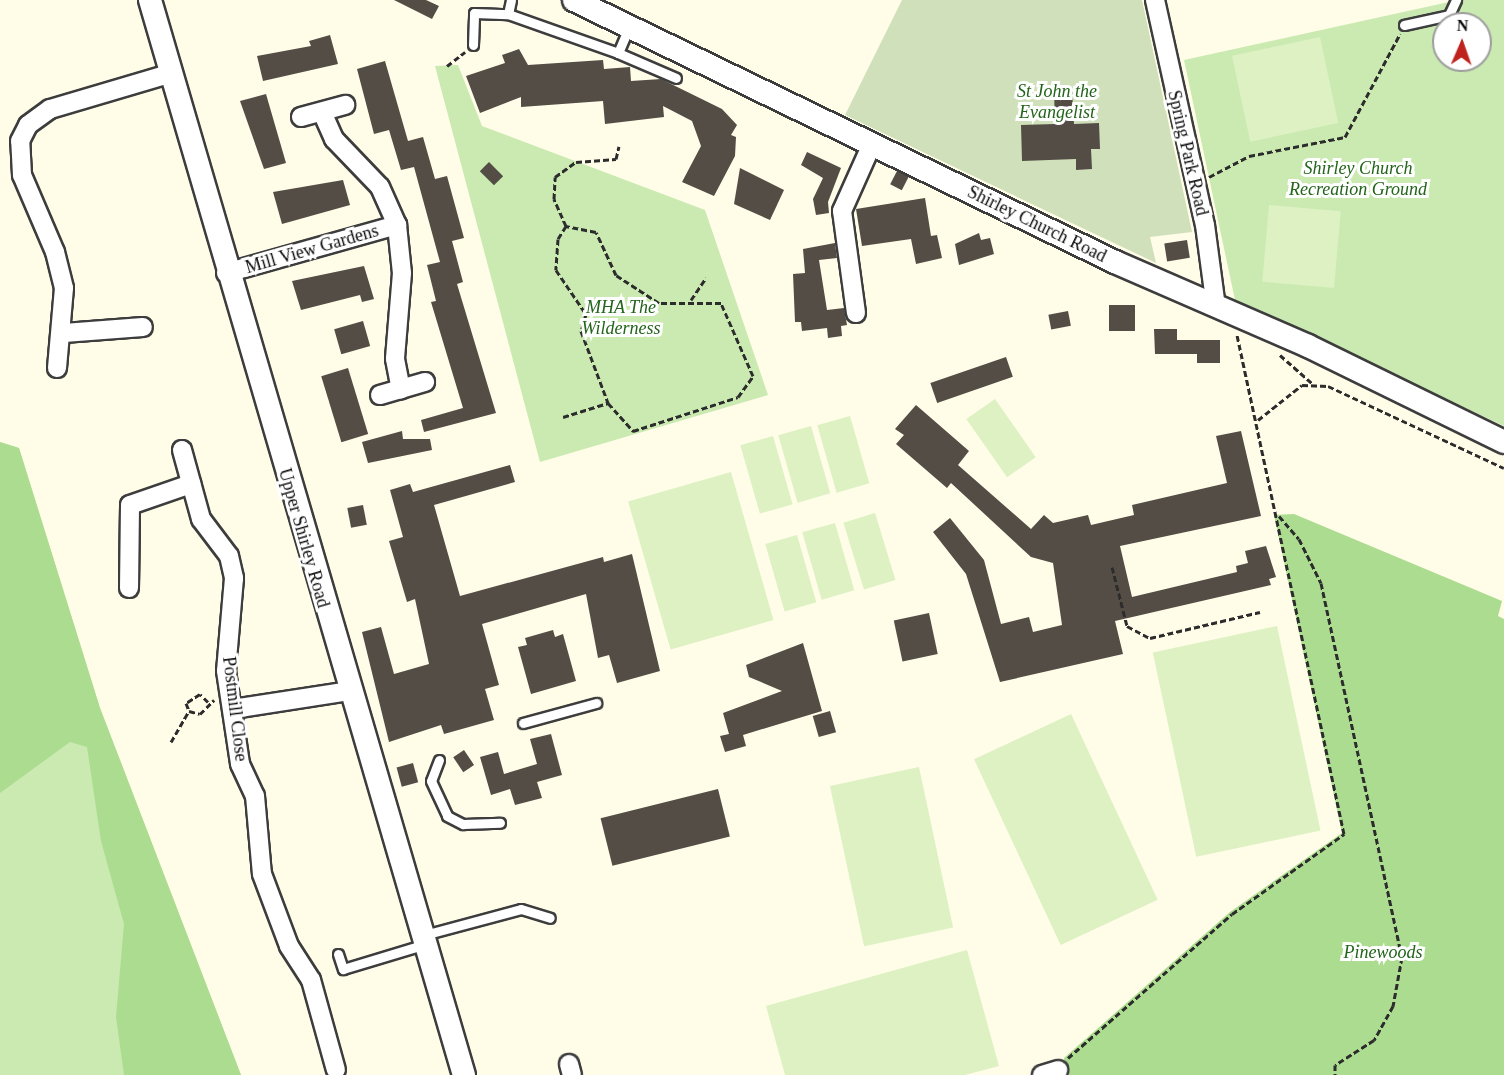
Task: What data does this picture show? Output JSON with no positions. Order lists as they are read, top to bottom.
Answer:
{
  "streets": {
    "street": [
      "Spring Park Road",
      "Shirley Church Road",
      "Mill View Gardens",
      "Upper Shirley Road",
      "Postmill Close"
    ]
  },
  "crossings": [
    ["Spring Park Road", "Shirley Church Road"],
    ["Mill View Gardens", "Upper Shirley Road"]
  ],
  "parks": [
    "St John the Evangelist",
    "Shirley Church Recreation Ground",
    "MHA The Wilderness",
    "Pinewoods"
  ],
  "north": "top"
}
